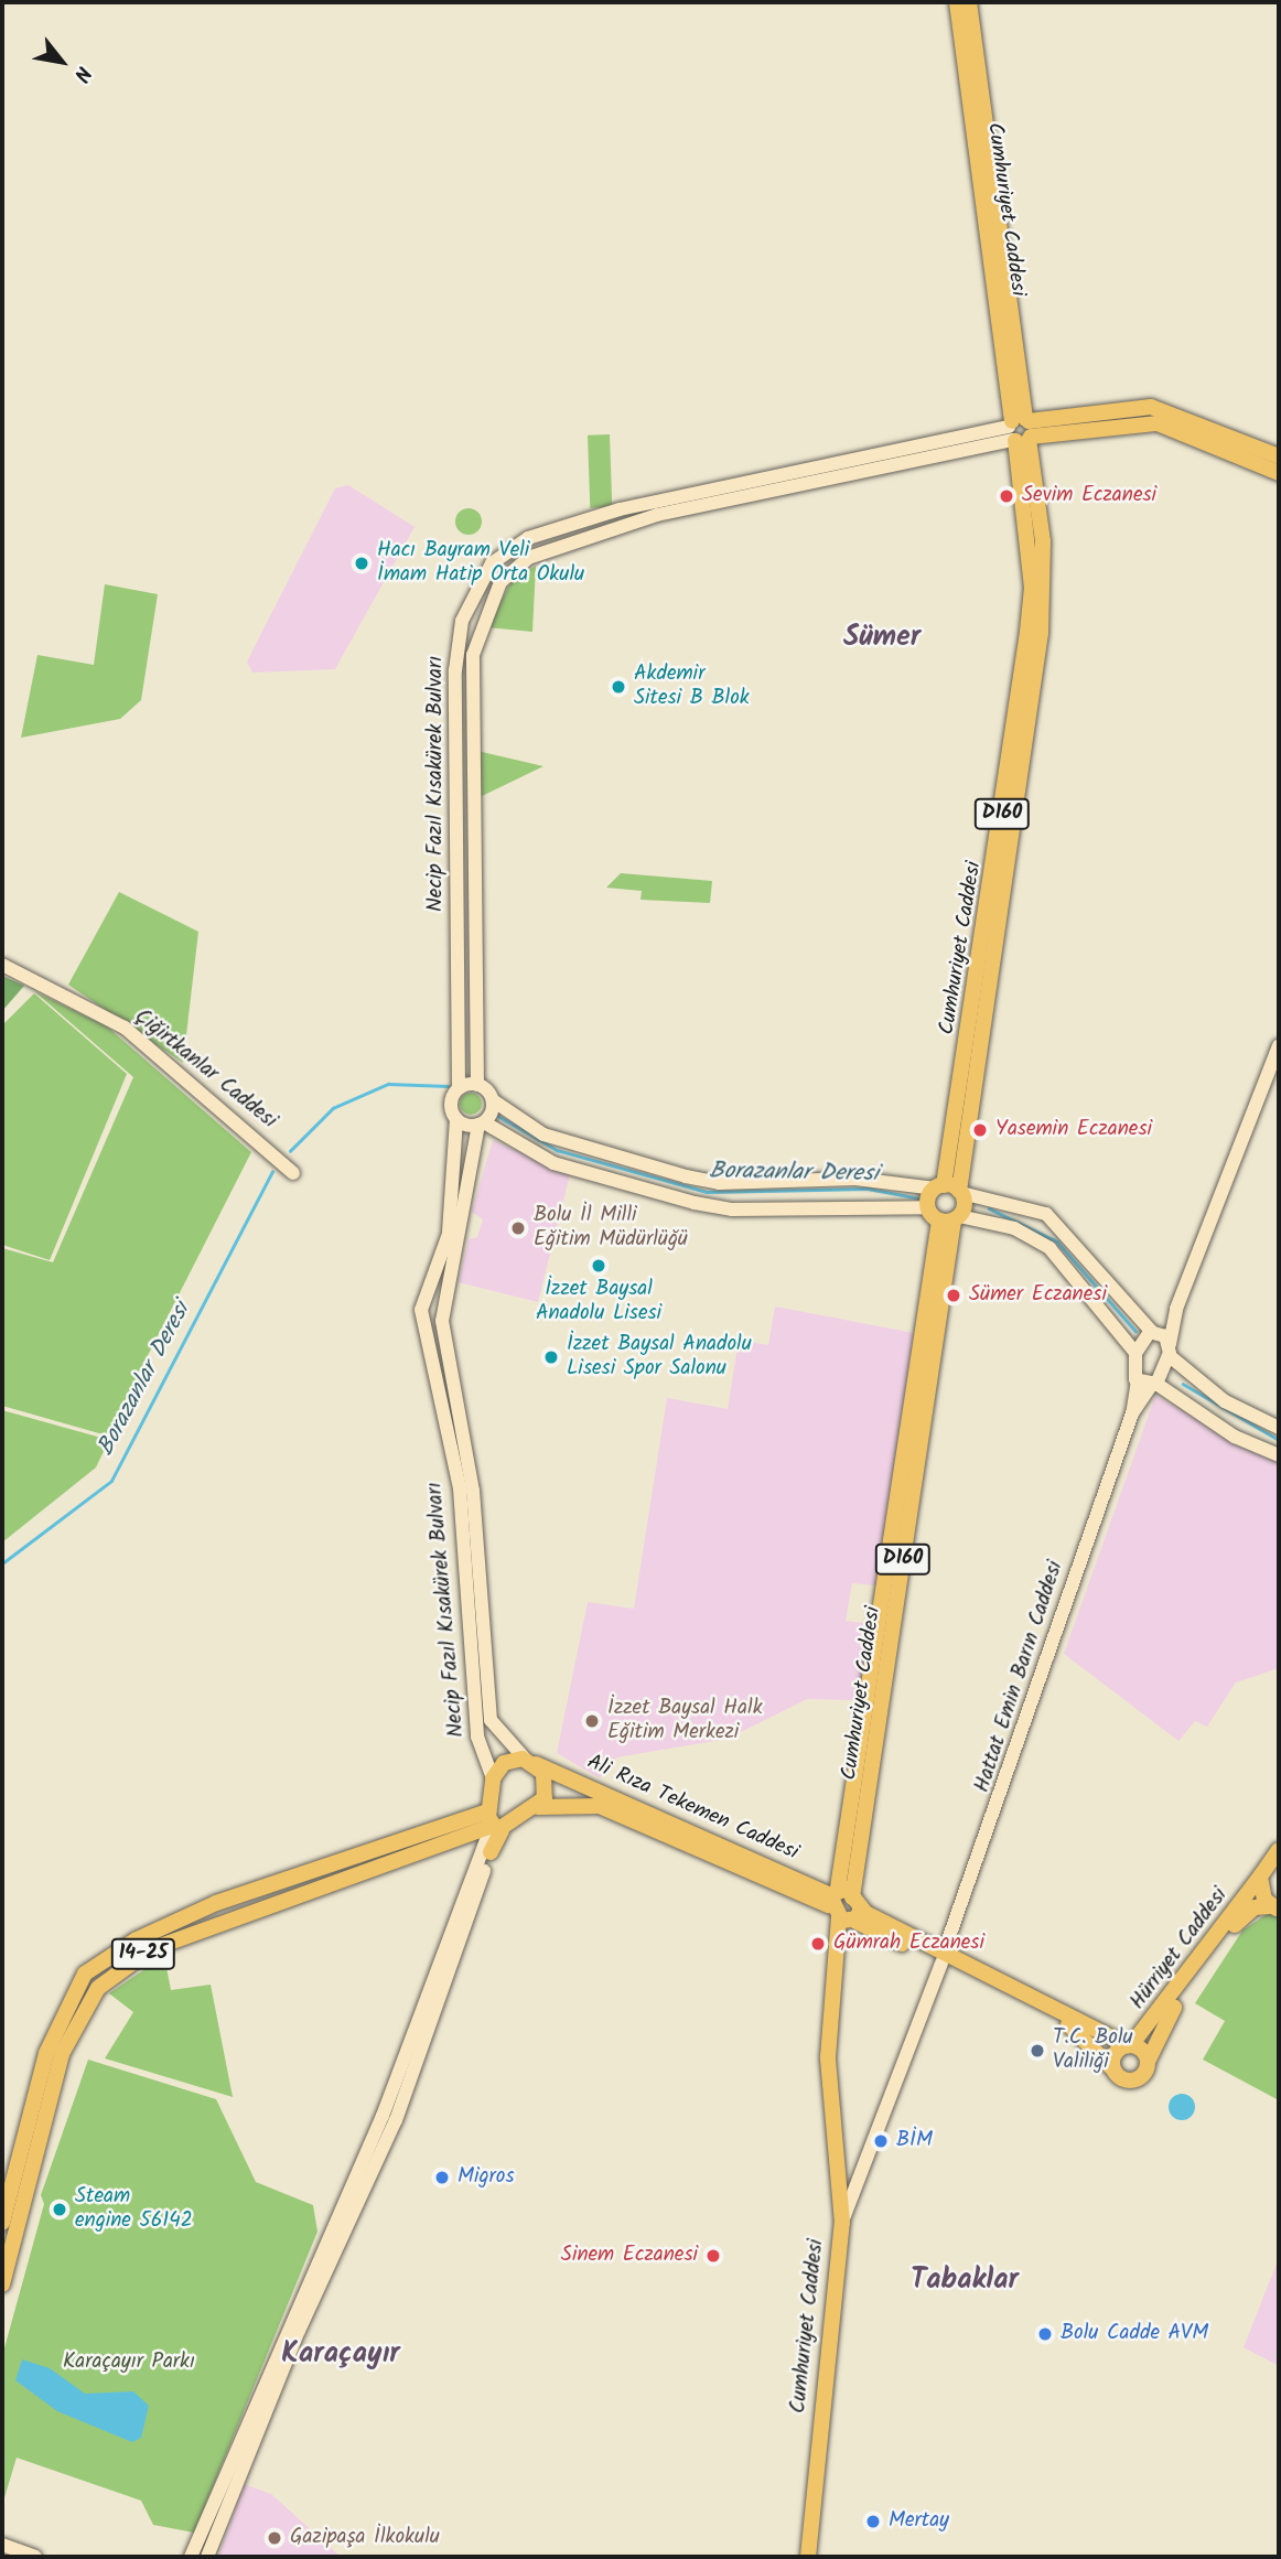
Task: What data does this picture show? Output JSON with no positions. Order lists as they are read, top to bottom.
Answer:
{
  "streets": {
    "main road": [
      "Cumhuriyet Caddesi",
      "Necip Fazıl Kısakürek Bulvarı",
      "D160",
      "Çiğirtkanlar Caddesi",
      "Hattat Emin Barın Caddesi",
      "Ali Rıza Tekemen Caddesi",
      "Hürriyet Caddesi",
      "14-25"
    ]
  },
  "crossings": [
    ["Cumhuriyet Caddesi", "Necip Fazıl Kısakürek Bulvarı"],
    ["Cumhuriyet Caddesi", "Hattat Emin Barın Caddesi"],
    ["Cumhuriyet Caddesi", "Ali Rıza Tekemen Caddesi"],
    ["Necip Fazıl Kısakürek Bulvarı", "Ali Rıza Tekemen Caddesi"],
    ["Hattat Emin Barın Caddesi", "Ali Rıza Tekemen Caddesi"],
    ["Ali Rıza Tekemen Caddesi", "Hürriyet Caddesi"],
    ["Ali Rıza Tekemen Caddesi", "14-25"]
  ],
  "districts": ["Sümer", "Tabaklar", "Karaçayır"],
  "water": ["Borazanlar Deresi"],
  "parks": ["Karaçayır Parkı"],
  "places": [
    "Sevim Eczanesi",
    "Hacı Bayram Veli İmam Hatip Orta Okulu",
    "Akdemir Sitesi B Blok",
    "Yasemin Eczanesi",
    "Bolu İl Milli Eğitim Müdürlüğü",
    "İzzet Baysal Anadolu Lisesi",
    "Sümer Eczanesi",
    "İzzet Baysal Anadolu Lisesi Spor Salonu",
    "İzzet Baysal Halk Eğitim Merkezi",
    "Gümrah Eczanesi",
    "T.C. Bolu Valiliği",
    "BİM",
    "Migros",
    "Steam engine 56142",
    "Sinem Eczanesi",
    "Bolu Cadde AVM",
    "Mertay",
    "Gazipaşa İlkokulu"
  ],
  "north": "bottom right"
}
